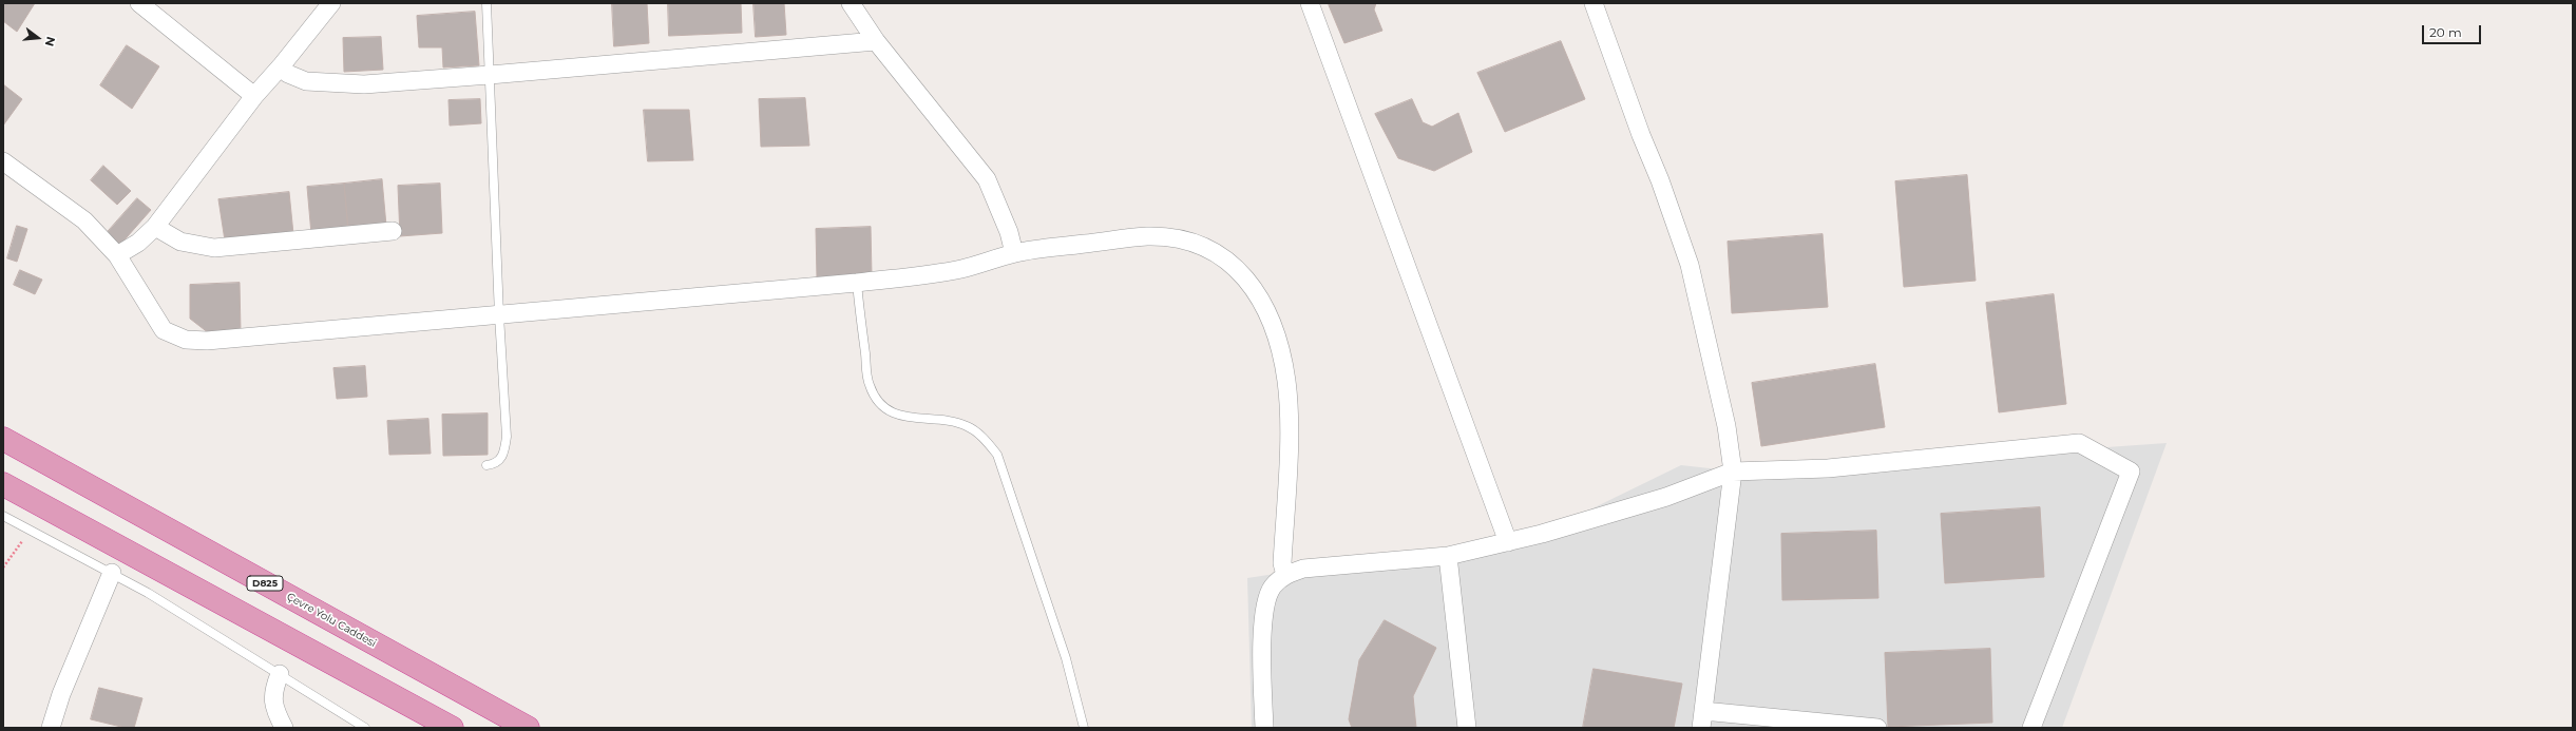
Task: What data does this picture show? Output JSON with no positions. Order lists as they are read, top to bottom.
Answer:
{
  "streets": {
    "highway": ["D825", "Çevre Yolu Caddesi"]
  },
  "scale_bar": "20 m",
  "north": "right"
}
